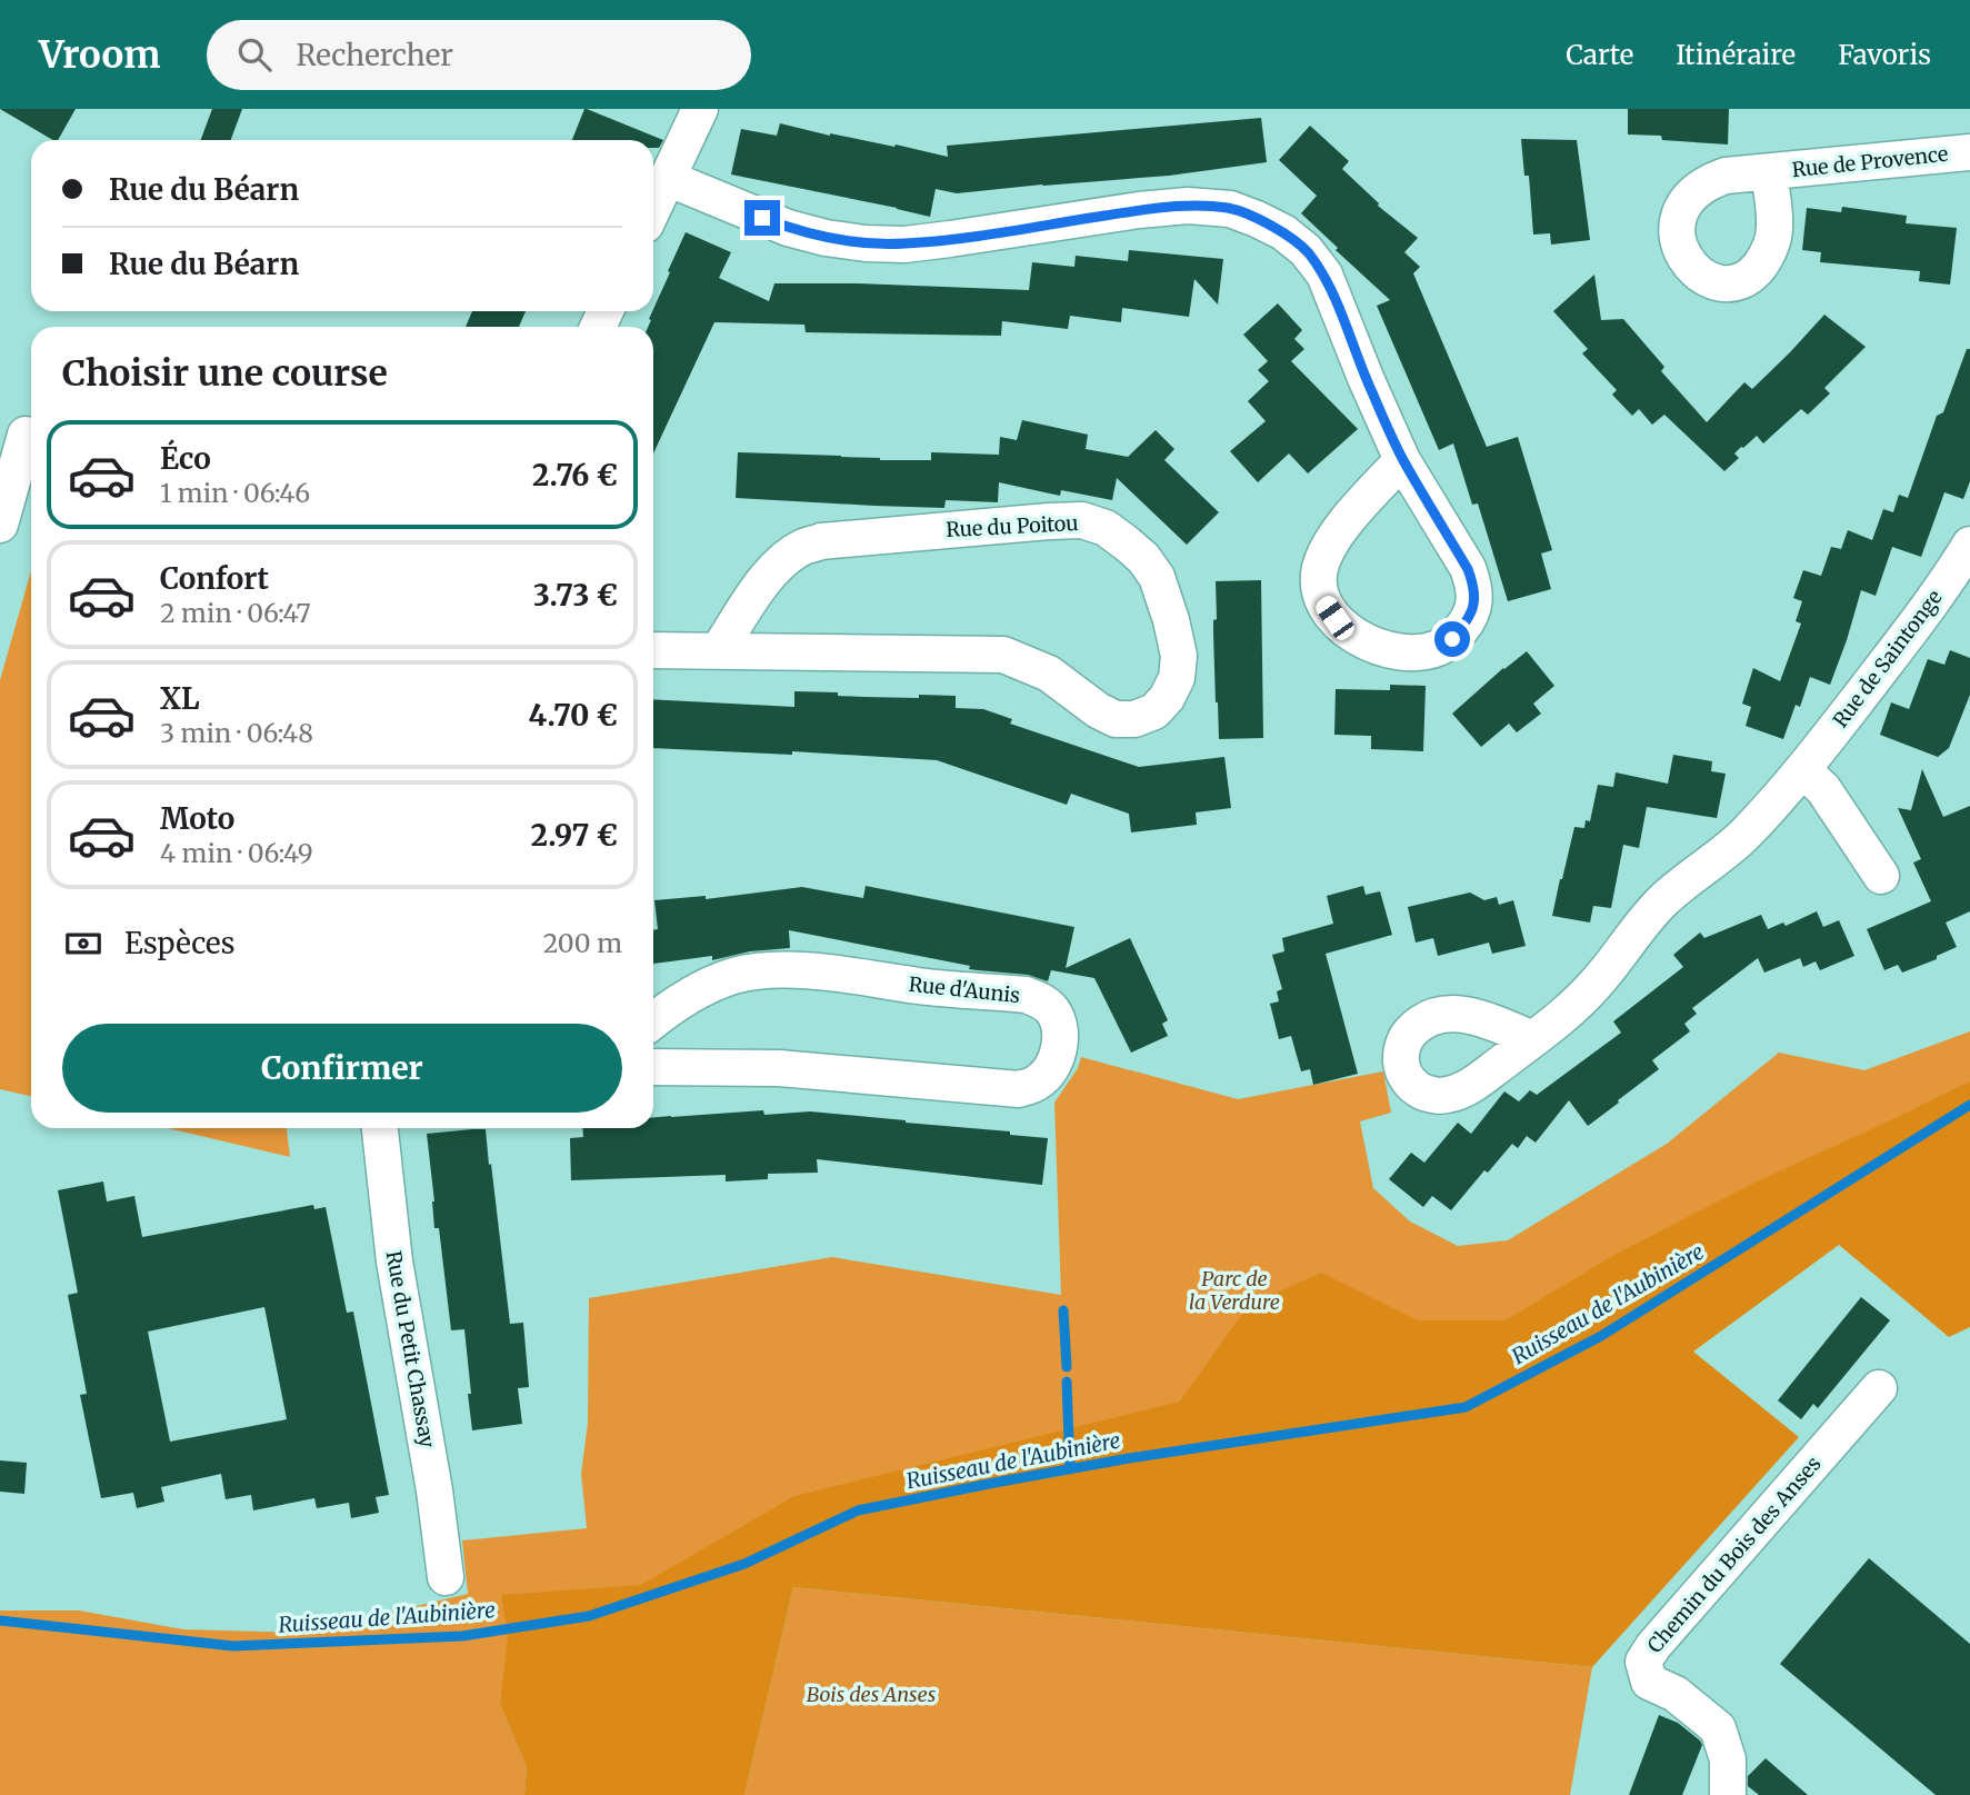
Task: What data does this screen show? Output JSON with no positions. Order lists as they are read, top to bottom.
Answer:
{
  "streets": {
    "street": [
      "Rue de Provence",
      "Rue du Poitou",
      "Rue de Saintonge",
      "Rue d'Aunis",
      "Rue du Petit Chassay",
      "Chemin du Bois des Anses"
    ]
  },
  "water": ["Ruisseau de l'Aubinière"],
  "parks": ["Parc de la Verdure", "Bois des Anses"],
  "page": {
    "header": "Vroom",
    "search": "Rechercher",
    "nav": ["Carte", "Itinéraire", "Favoris"],
    "banner": ["Rue du Béarn", "Rue du Béarn"],
    "heading": "Choisir une course",
    "list": [
      {
        "name": "Éco",
        "note": "1 min · 06:46",
        "value": "2.76 €"
      },
      {
        "name": "Confort",
        "note": "2 min · 06:47",
        "value": "3.73 €"
      },
      {
        "name": "XL",
        "note": "3 min · 06:48",
        "value": "4.70 €"
      },
      {
        "name": "Moto",
        "note": "4 min · 06:49",
        "value": "2.97 €"
      }
    ],
    "pay": ["Espèces", "200 m"],
    "buttons": "Confirmer"
  }
}
